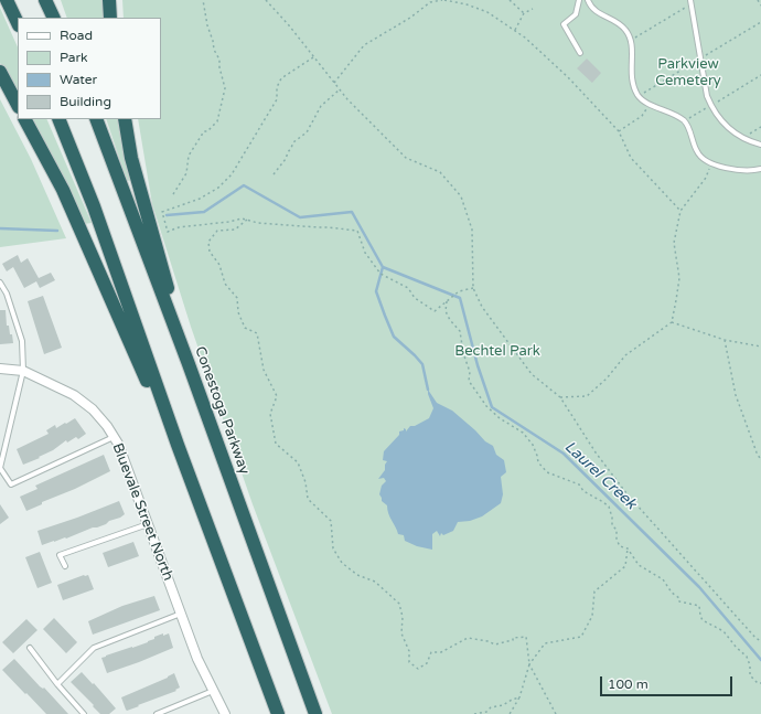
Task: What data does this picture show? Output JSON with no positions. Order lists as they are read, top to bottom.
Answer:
{
  "streets": {
    "highway": ["Conestoga Parkway"],
    "street": ["Bluevale Street North"]
  },
  "water": ["Laurel Creek"],
  "parks": ["Parkview Cemetery", "Bechtel Park"],
  "legend": [
    "Road",
    "Park",
    "Water",
    "Building"
  ],
  "scale_bar": "100 m"
}
